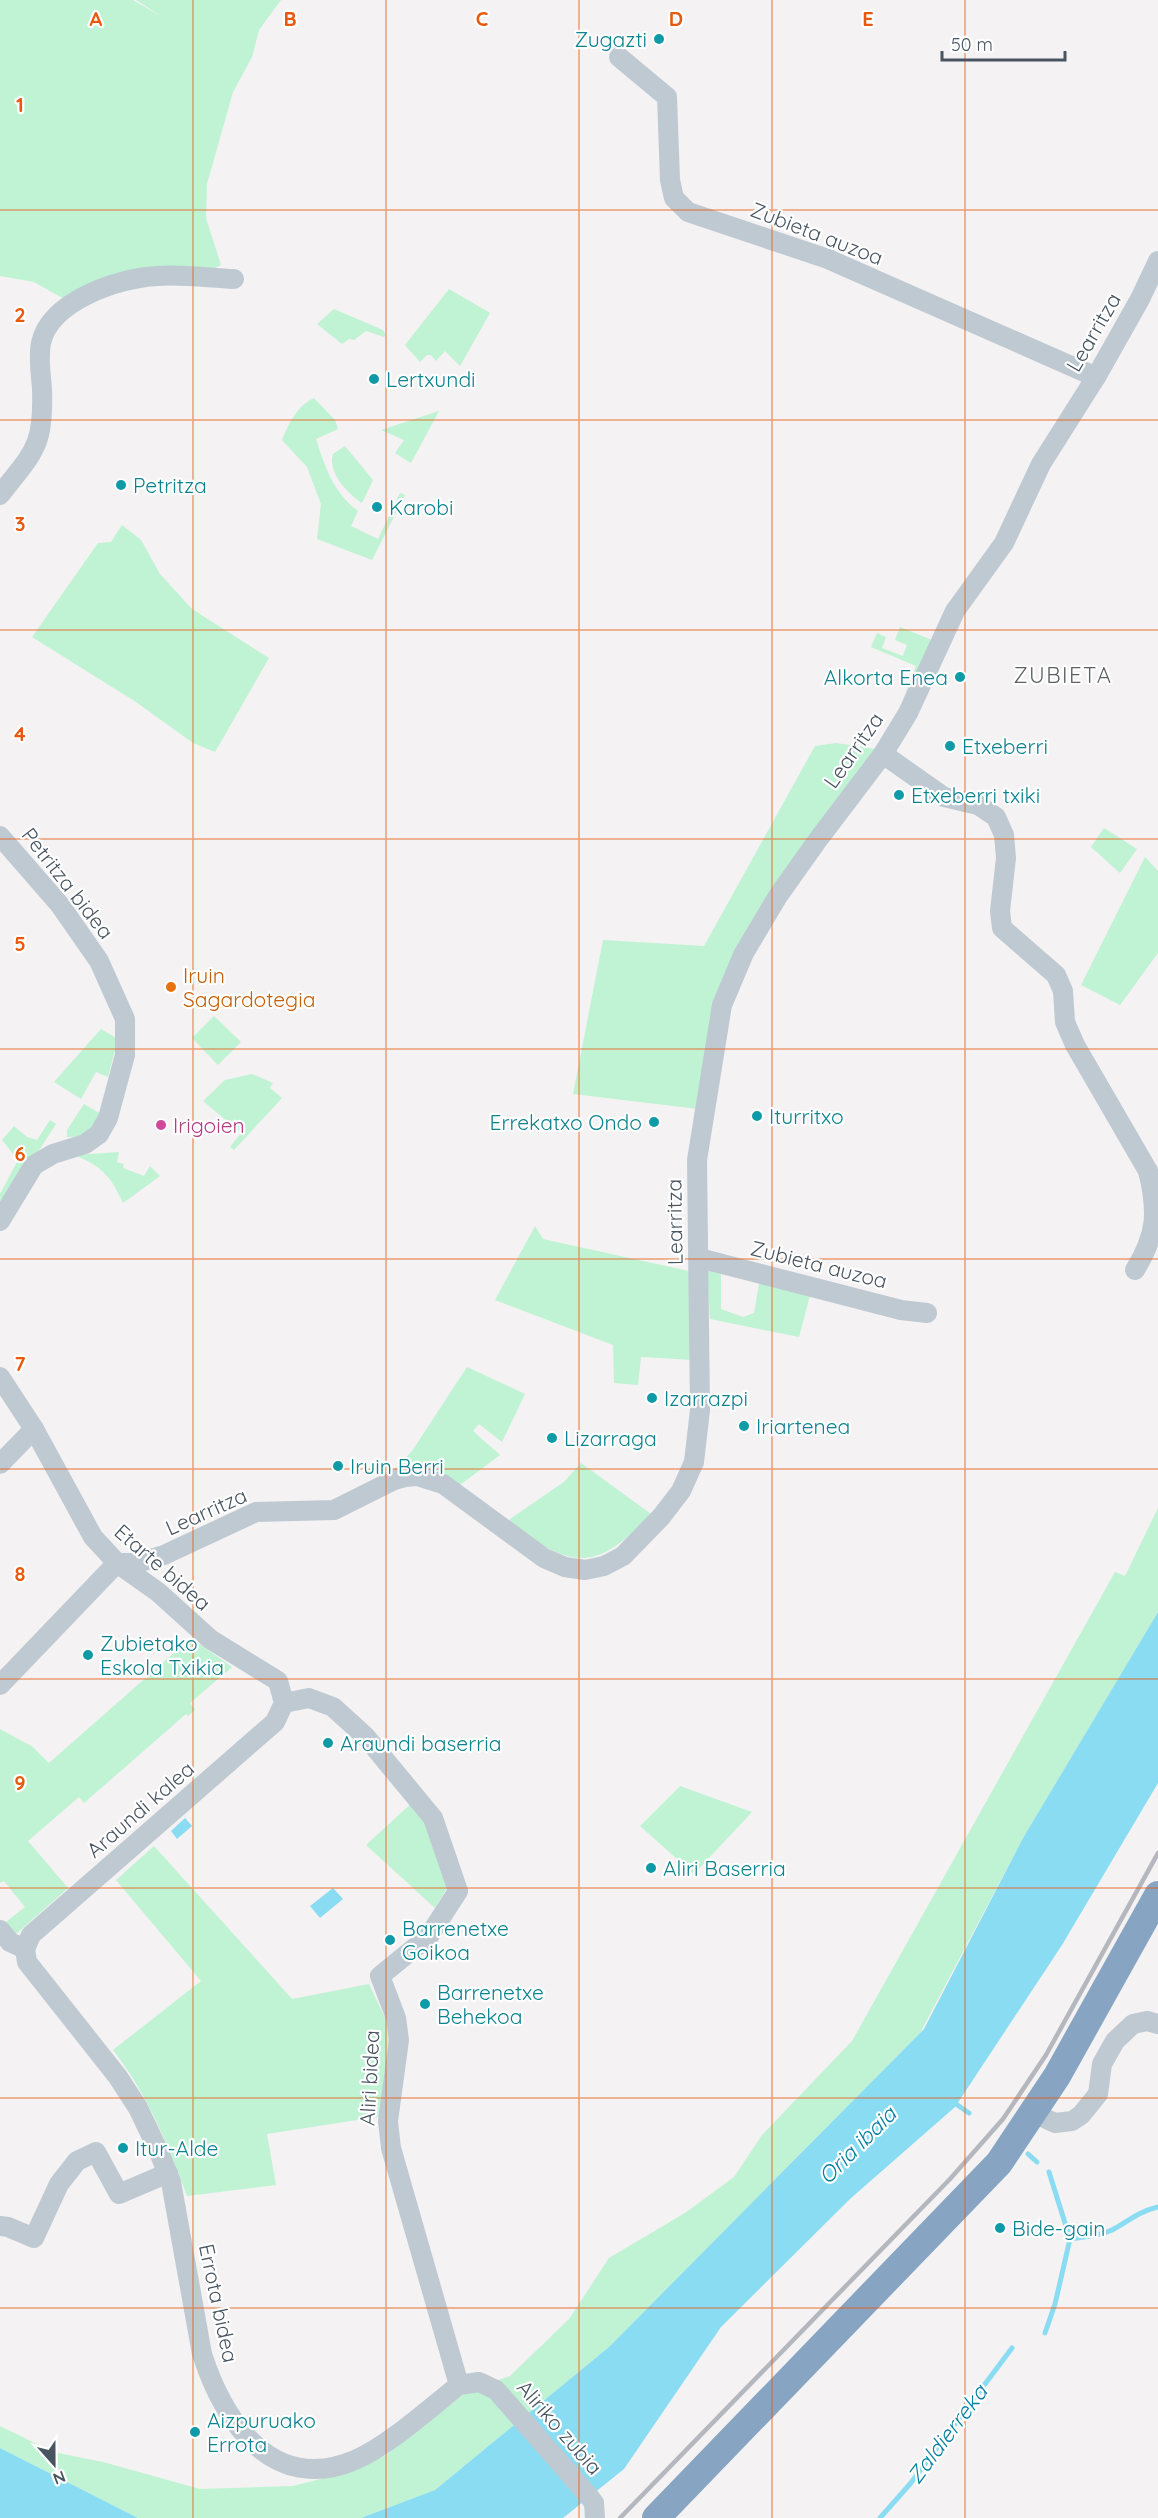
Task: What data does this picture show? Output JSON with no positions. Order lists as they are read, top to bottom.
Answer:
{
  "streets": {
    "street": [
      "Zubieta auzoa",
      "Learritza",
      "Petritza bidea",
      "Etarte bidea",
      "Araundi kalea",
      "Aliri bidea",
      "Errota bidea",
      "Aliriko zubia"
    ]
  },
  "crossings": [
    ["Zubieta auzoa", "Learritza"],
    ["Learritza", "Etarte bidea"],
    ["Etarte bidea", "Araundi kalea"],
    ["Etarte bidea", "Aliri bidea"],
    ["Araundi kalea", "Aliri bidea"],
    ["Araundi kalea", "Errota bidea"],
    ["Aliri bidea", "Errota bidea"],
    ["Aliri bidea", "Aliriko zubia"],
    ["Errota bidea", "Aliriko zubia"]
  ],
  "districts": ["ZUBIETA"],
  "water": ["Oria ibaia", "Zaldierreka"],
  "places": [
    "Zugazti",
    "Lertxundi",
    "Petritza",
    "Karobi",
    "Alkorta Enea",
    "Etxeberri",
    "Etxeberri txiki",
    "Iruin Sagardotegia",
    "Iturritxo",
    "Errekatxo Ondo",
    "Irigoien",
    "Izarrazpi",
    "Iriartenea",
    "Lizarraga",
    "Iruin Berri",
    "Zubietako Eskola Txikia",
    "Araundi baserria",
    "Aliri Baserria",
    "Barrenetxe Goikoa",
    "Barrenetxe Behekoa",
    "Itur-Alde",
    "Bide-gain",
    "Aizpuruako Errota"
  ],
  "scale_bar": "50 m",
  "north": "bottom",
  "grid": {
    "columns": [
      "A",
      "B",
      "C",
      "D",
      "E"
    ],
    "rows": [
      "1",
      "2",
      "3",
      "4",
      "5",
      "6",
      "7",
      "8",
      "9"
    ]
  }
}
